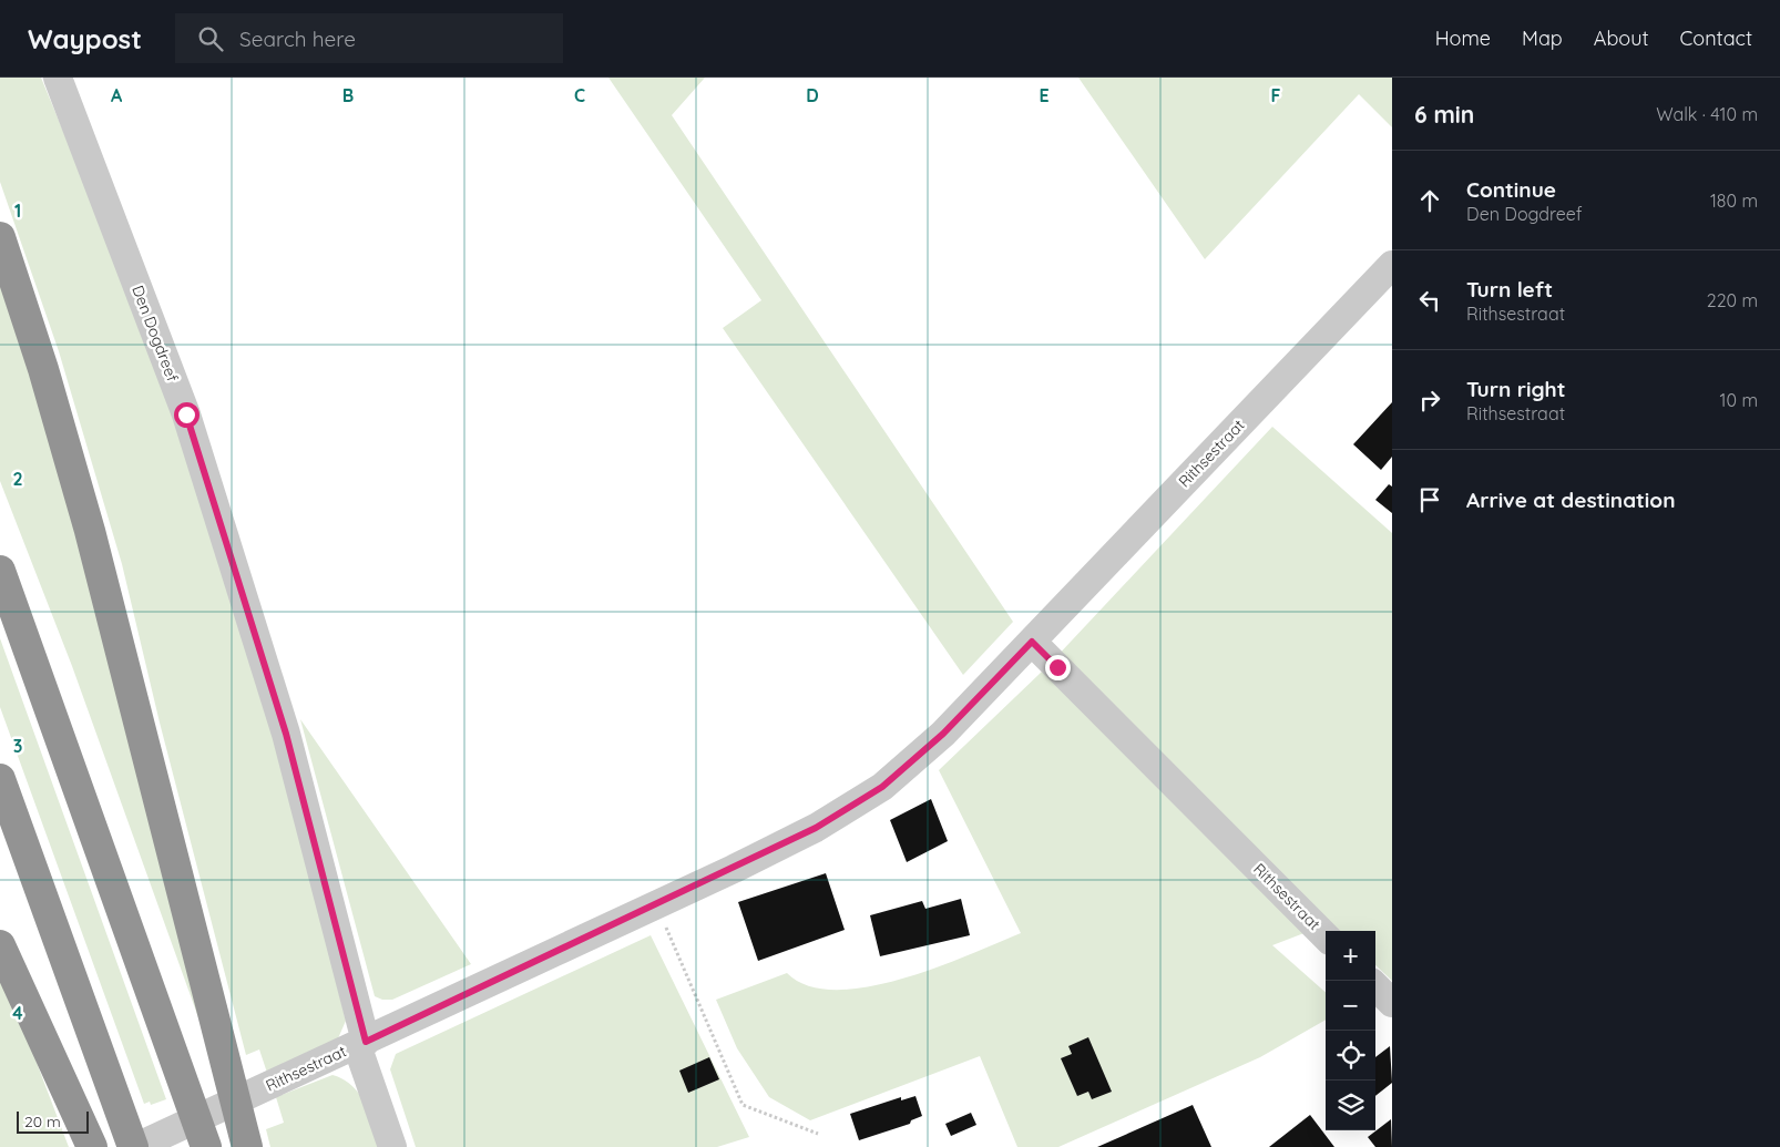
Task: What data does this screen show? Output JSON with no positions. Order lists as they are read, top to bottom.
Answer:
{
  "streets": {
    "street": ["Den Dogdreef", "Rithsestraat"]
  },
  "crossings": [
    ["Den Dogdreef", "Rithsestraat"]
  ],
  "scale_bar": "20 m",
  "page": {
    "header": "Waypost",
    "search": "Search here",
    "nav": [
      "Home",
      "Map",
      "About",
      "Contact"
    ],
    "heading": ["6 min", "Walk · 410 m"],
    "list": [
      ["Continue", "Den Dogdreef", "180 m"],
      ["Turn left", "Rithsestraat", "220 m"],
      ["Turn right", "Rithsestraat", "10 m"],
      "Arrive at destination"
    ],
    "map_buttons": ["+", "−"],
    "scale": "20 m"
  },
  "grid": {
    "columns": [
      "A",
      "B",
      "C",
      "D",
      "E",
      "F"
    ],
    "rows": [
      "1",
      "2",
      "3",
      "4"
    ]
  }
}
